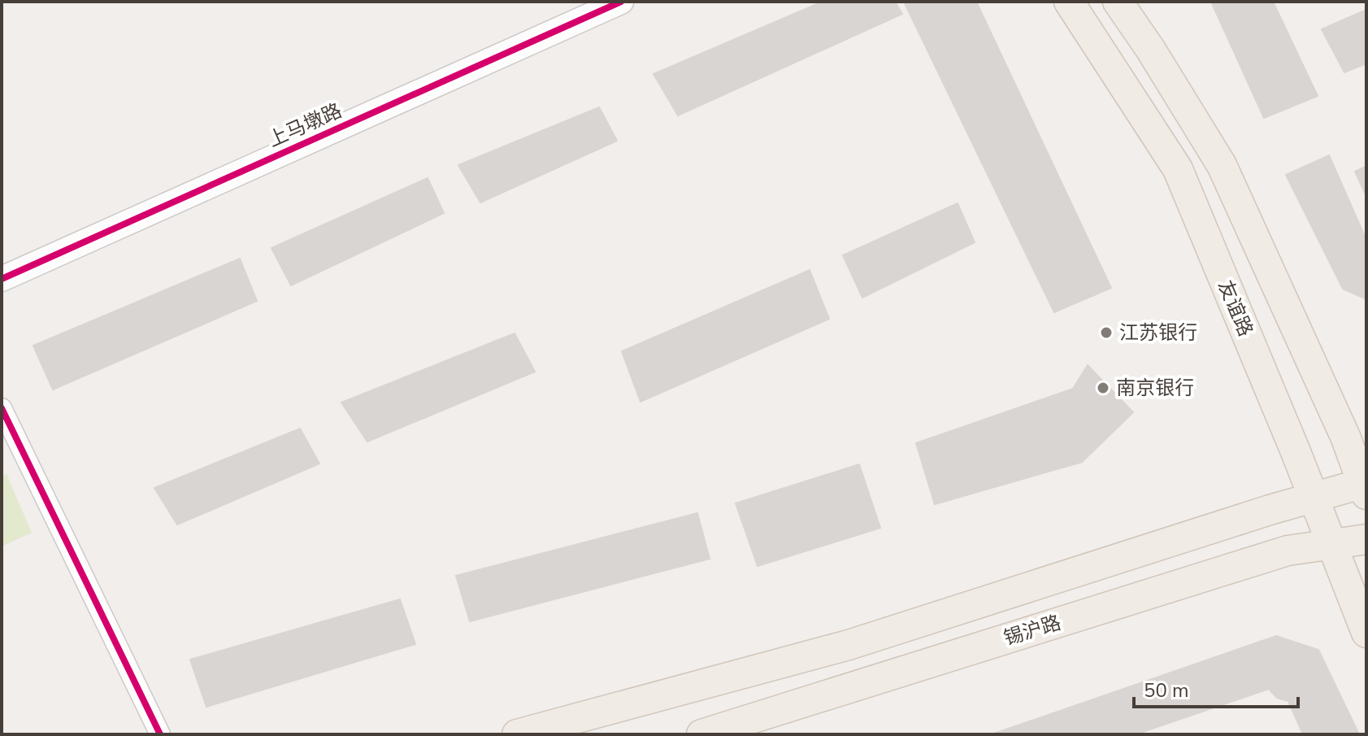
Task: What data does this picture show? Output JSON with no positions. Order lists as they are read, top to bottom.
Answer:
{
  "streets": {
    "main road": ["友谊路", "锡沪路"],
    "street": ["上马墩路"]
  },
  "crossings": [
    ["友谊路", "锡沪路"]
  ],
  "places": ["江苏银行", "南京银行"],
  "scale_bar": "50 m"
}
